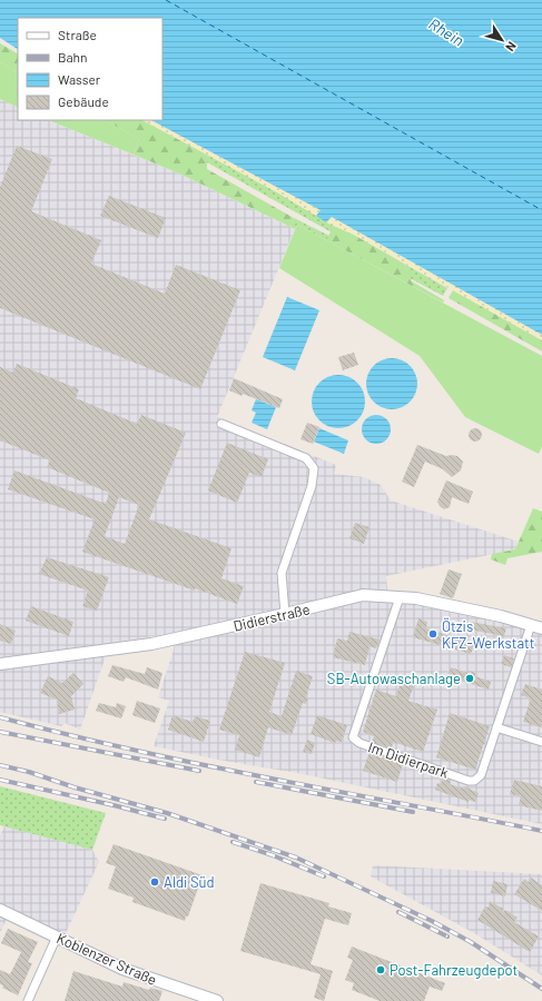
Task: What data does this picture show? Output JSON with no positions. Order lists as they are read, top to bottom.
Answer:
{
  "streets": {
    "street": ["Didierstraße", "Im Didierpark", "Koblenzer Straße"]
  },
  "crossings": [
    ["Didierstraße", "Im Didierpark"]
  ],
  "water": ["Rhein"],
  "places": [
    "Ötzis KFZ-Werkstatt",
    "SB-Autowaschanlage",
    "Aldi Süd",
    "Post-Fahrzeugdepot"
  ],
  "legend": [
    "Straße",
    "Bahn",
    "Wasser",
    "Gebäude"
  ],
  "north": "bottom right"
}
